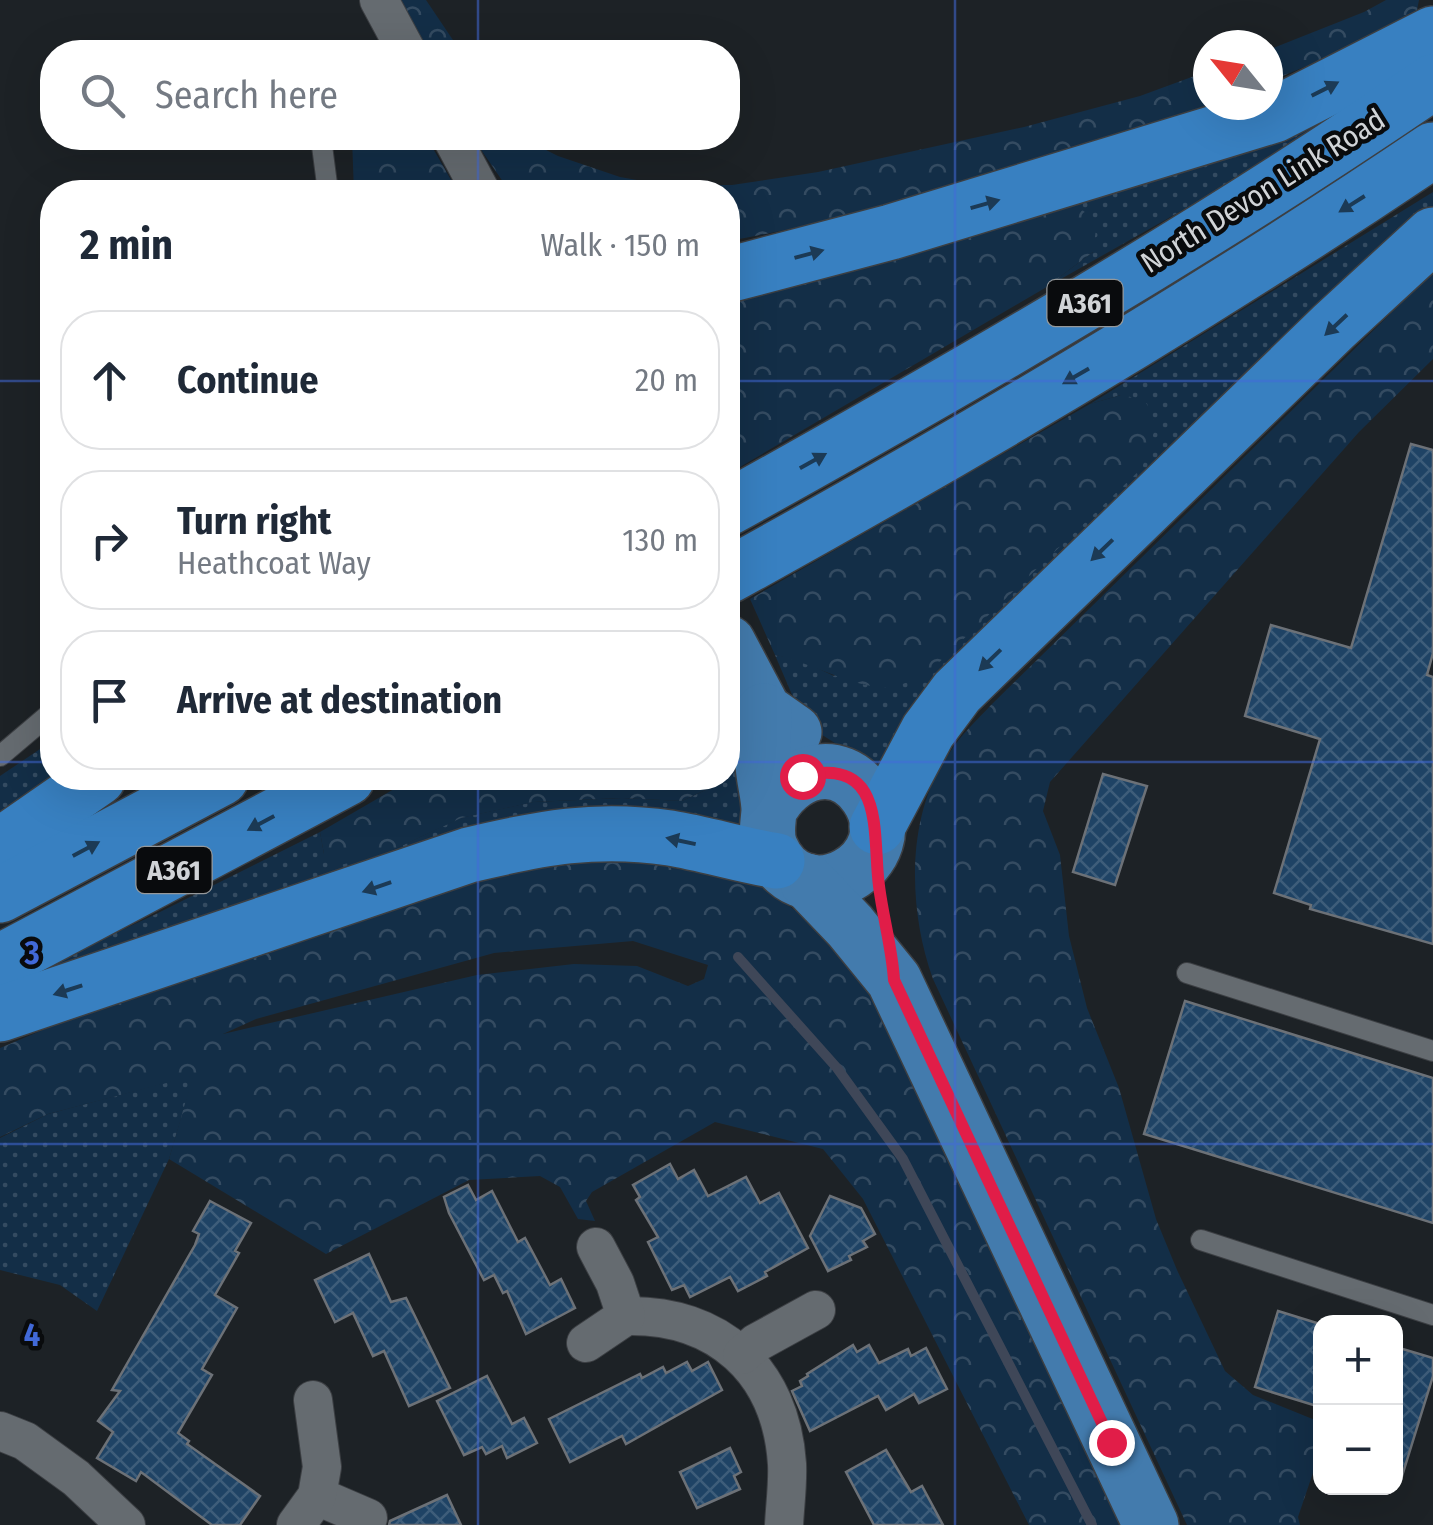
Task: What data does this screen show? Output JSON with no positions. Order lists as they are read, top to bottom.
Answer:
{
  "streets": {
    "highway": ["North Devon Link Road", "A361"]
  },
  "north": "top left",
  "page": {
    "search": "Search here",
    "heading": ["2 min", "Walk · 150 m"],
    "list": [
      ["Continue", "20 m"],
      ["Turn right", "Heathcoat Way", "130 m"],
      "Arrive at destination"
    ],
    "map_buttons": ["+", "−"]
  },
  "grid": {
    "rows": ["3", "4"]
  }
}
